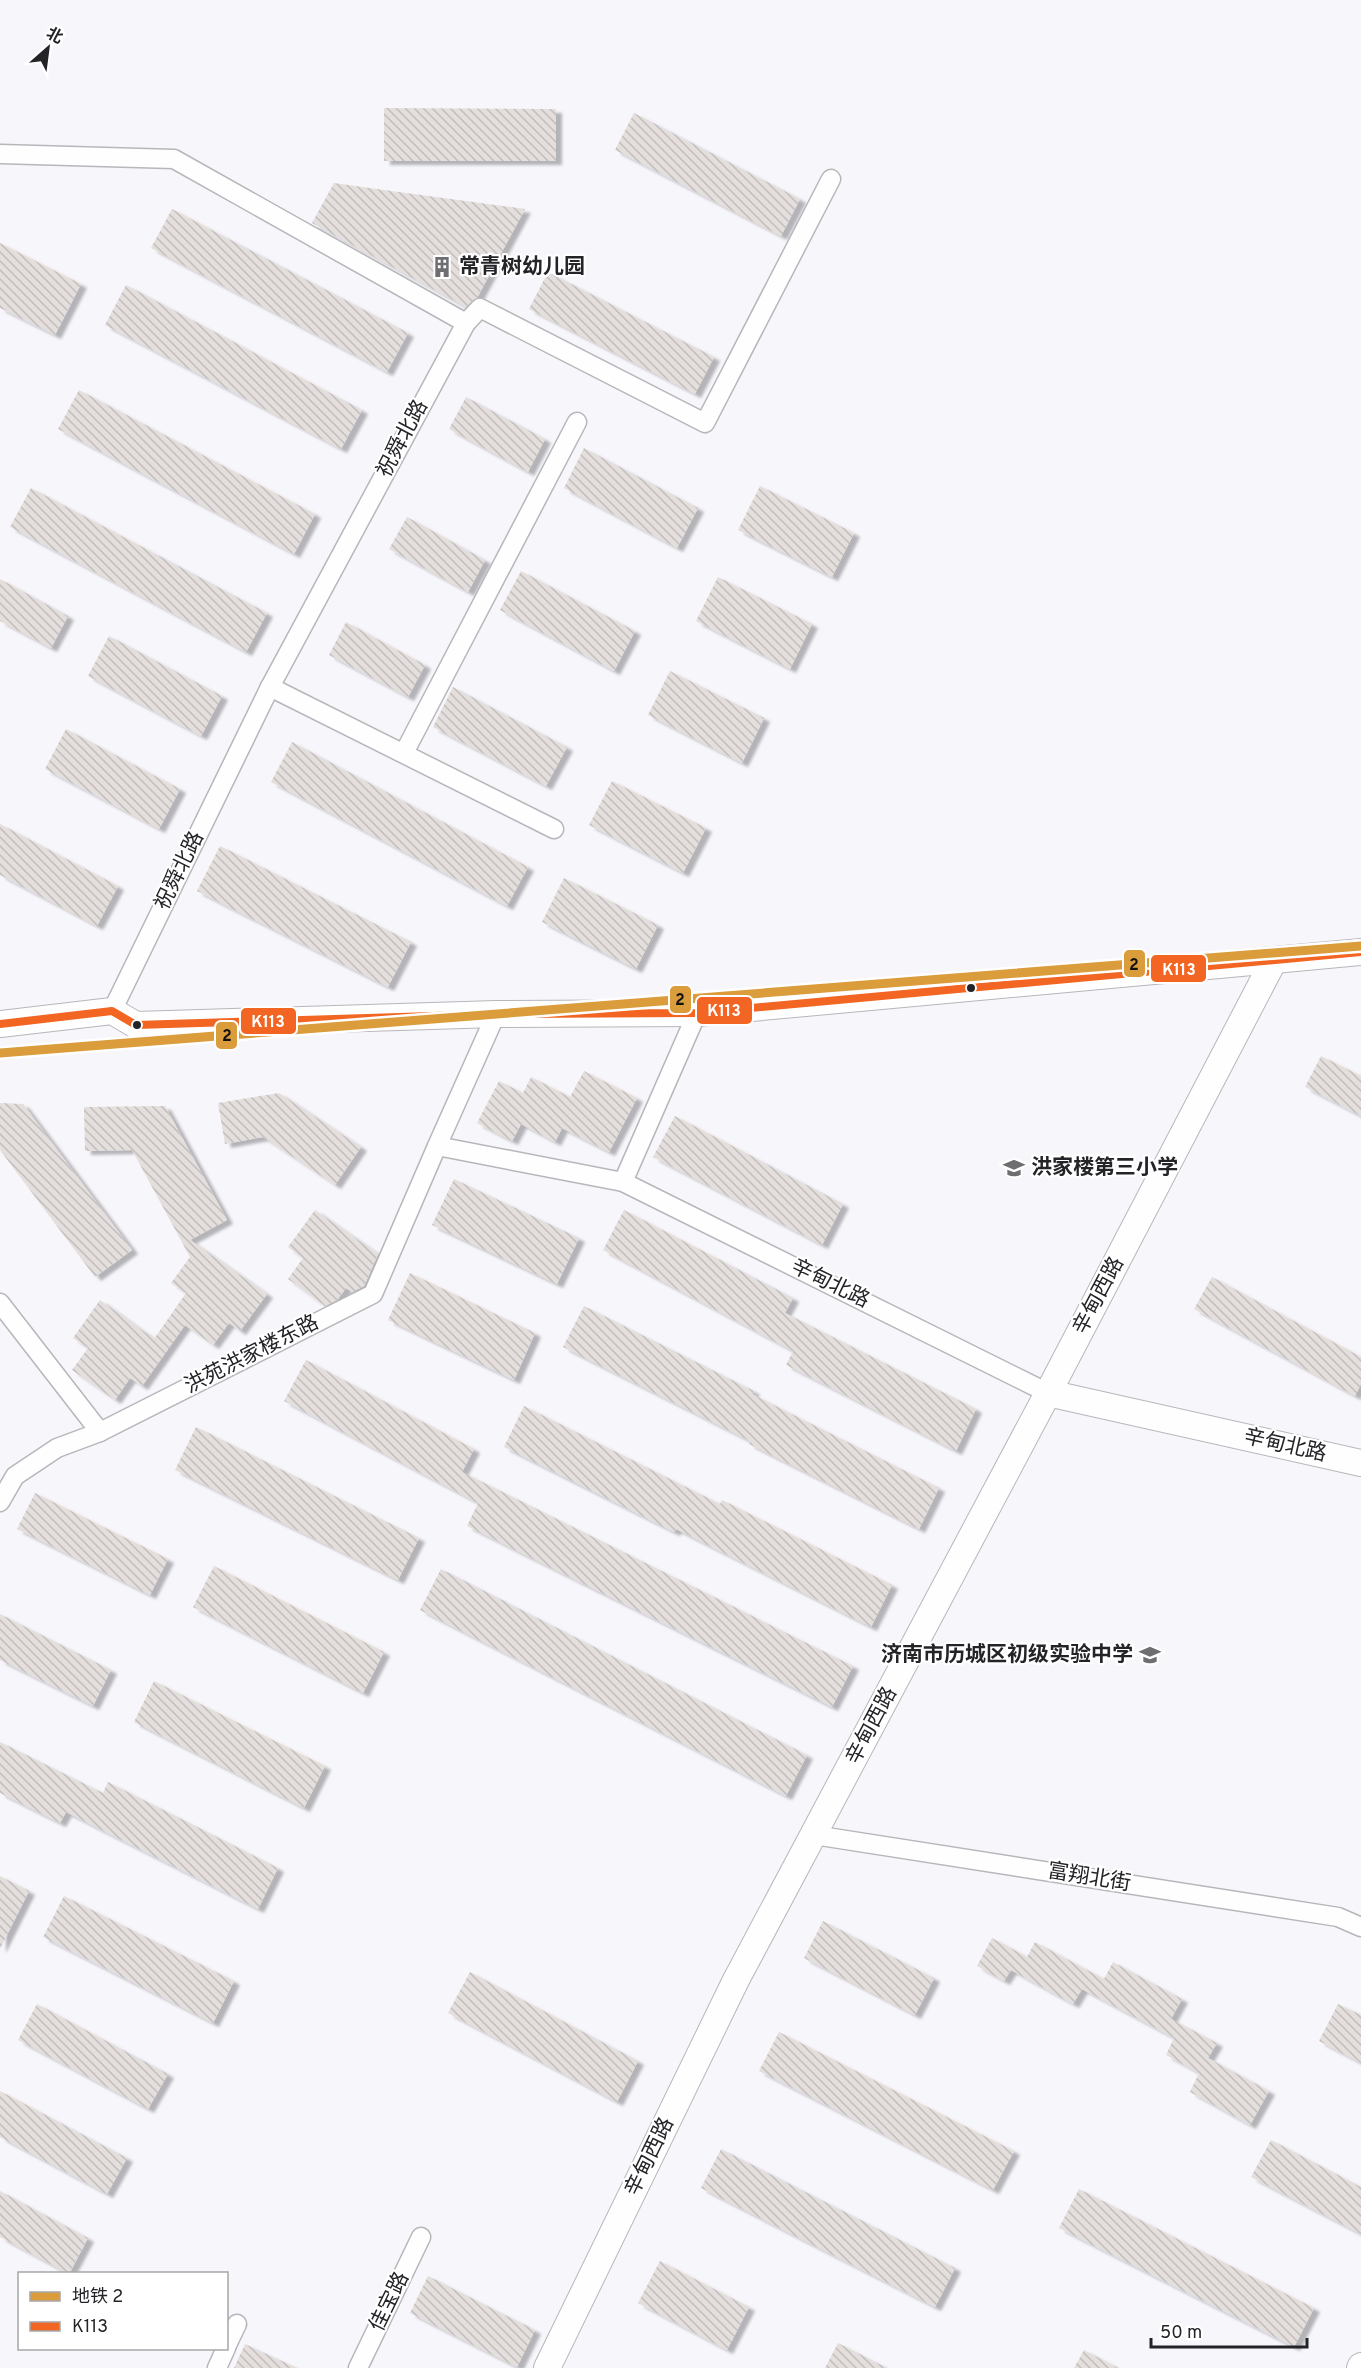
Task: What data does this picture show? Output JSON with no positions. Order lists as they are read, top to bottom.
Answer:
{
  "streets": {
    "street": [
      "祝舜北路",
      "辛甸北路",
      "辛甸西路",
      "洪苑洪家楼东路",
      "富翔北街",
      "佳宝路"
    ]
  },
  "crossings": [
    ["辛甸北路", "辛甸西路"],
    ["辛甸北路", "洪苑洪家楼东路"],
    ["辛甸西路", "富翔北街"]
  ],
  "places": {
    "building": ["常青树幼儿园"],
    "school or university": ["洪家楼第三小学", "济南市历城区初级实验中学"]
  },
  "lines": ["metro line 2", "transit line K113"],
  "legend": ["地铁 2", "K113"],
  "scale_bar": "50 m",
  "north": "top right"
}
